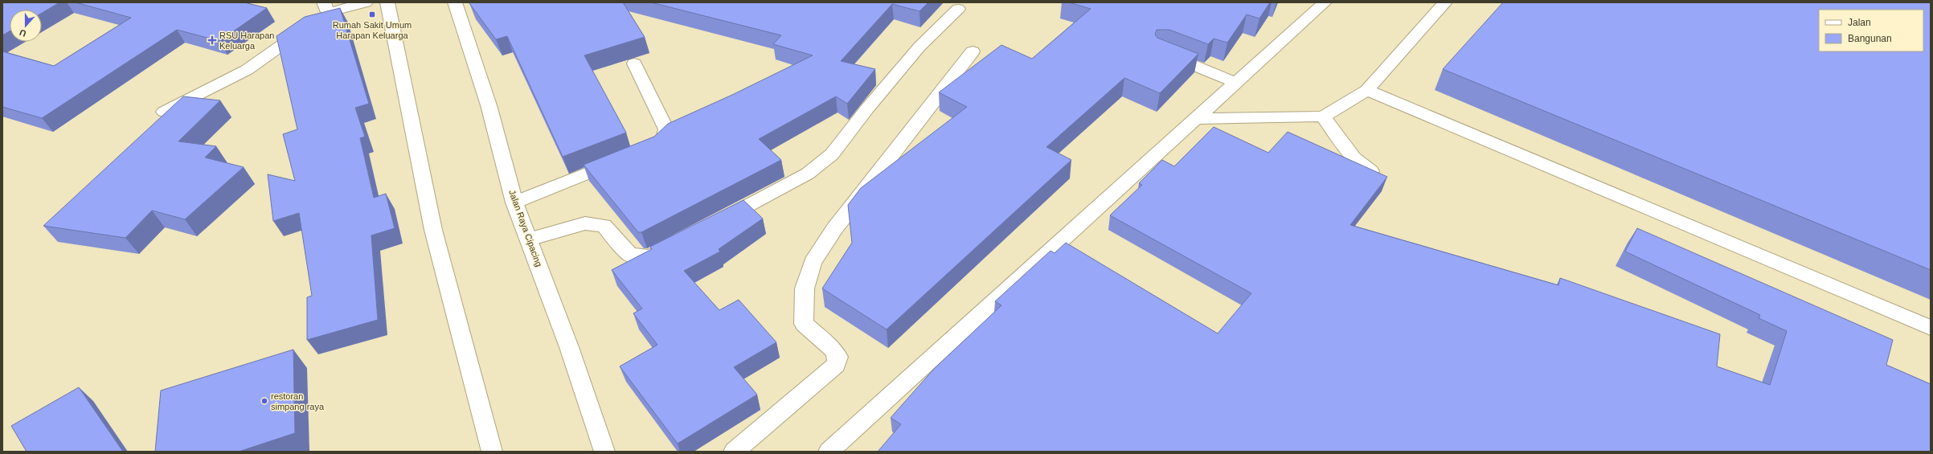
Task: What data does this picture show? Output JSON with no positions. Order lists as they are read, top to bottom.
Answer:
{
  "streets": {
    "main road": ["Jalan Raya Cipacing"]
  },
  "places": {
    "transit": ["Rumah Sakit Umum Harapan Keluarga"],
    "health": ["RSU Harapan Keluarga"],
    "other": ["restoran simpang raya"]
  },
  "legend": ["Jalan", "Bangunan"],
  "north": "bottom"
}
